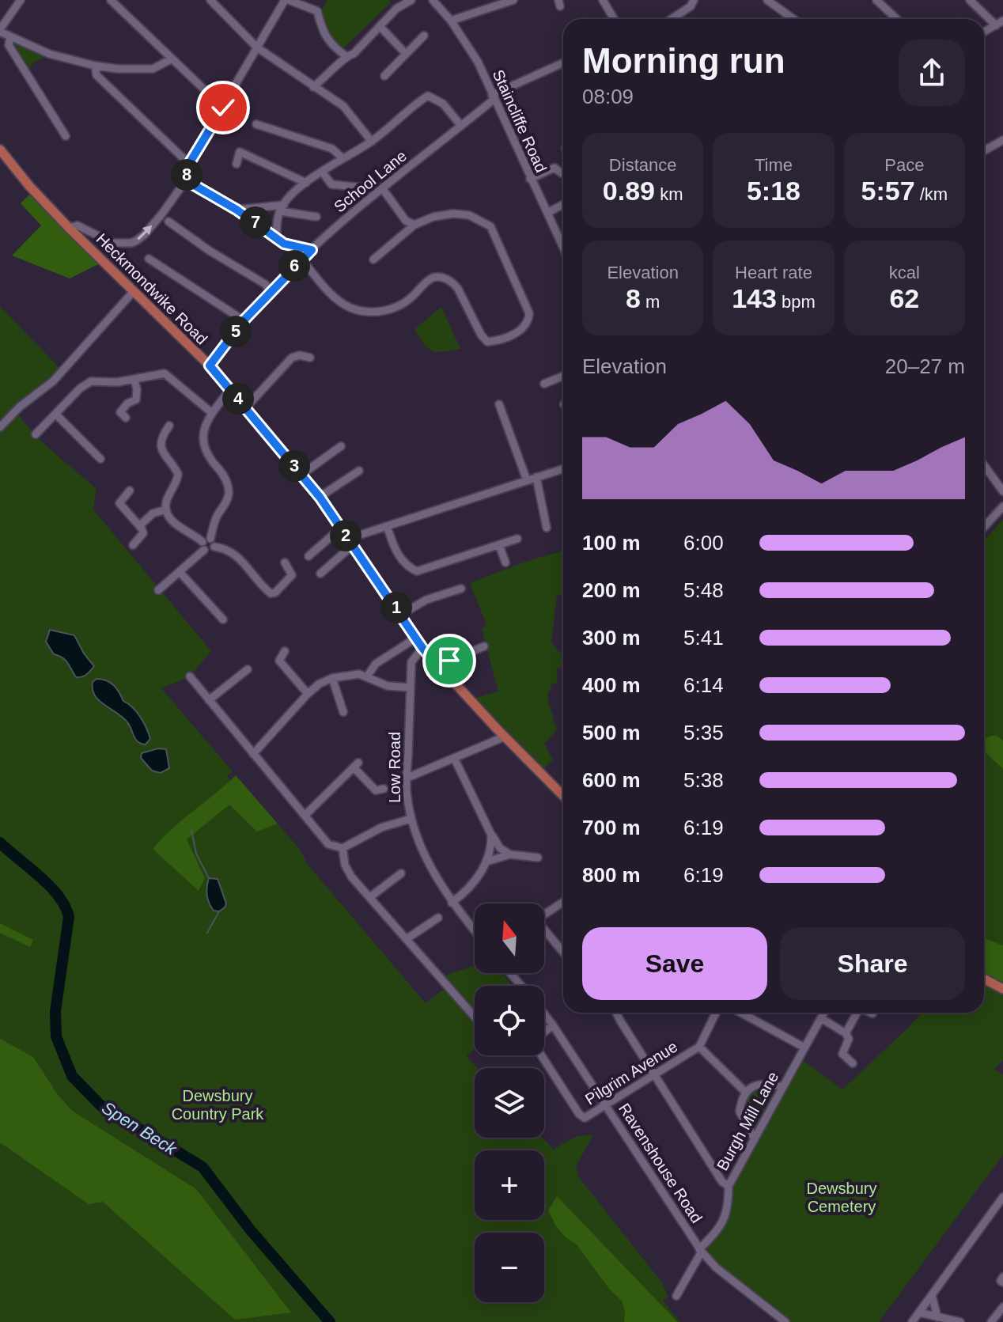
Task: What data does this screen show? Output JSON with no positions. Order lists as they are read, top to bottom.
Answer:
{
  "streets": {
    "main road": ["Heckmondwike Road"],
    "street": [
      "Staincliffe Road",
      "School Lane",
      "Low Road",
      "Pilgrim Avenue",
      "Burgh Mill Lane",
      "Ravenshouse Road"
    ]
  },
  "crossings": [
    ["Staincliffe Road", "School Lane"],
    ["School Lane", "Heckmondwike Road"],
    ["Heckmondwike Road", "Low Road"],
    ["Pilgrim Avenue", "Ravenshouse Road"],
    ["Burgh Mill Lane", "Ravenshouse Road"]
  ],
  "water": ["Spen Beck"],
  "parks": ["Dewsbury Country Park", "Dewsbury Cemetery"],
  "north": "top",
  "page": {
    "heading": ["Morning run", "08:09"],
    "stats": [
      ["Distance", "0.89 km"],
      ["Time", "5:18"],
      ["Pace", "5:57 /km"],
      ["Elevation", "8 m"],
      ["Heart rate", "143 bpm"],
      ["kcal", "62"]
    ],
    "pins": [
      "8",
      "7",
      "6",
      "5",
      "4",
      "3",
      "2",
      "1"
    ],
    "chart": ["Elevation", "20–27 m"],
    "list": [
      {
        "name": "100 m",
        "note": "6:00"
      },
      {
        "name": "200 m",
        "note": "5:48"
      },
      {
        "name": "300 m",
        "note": "5:41"
      },
      {
        "name": "400 m",
        "note": "6:14"
      },
      {
        "name": "500 m",
        "note": "5:35"
      },
      {
        "name": "600 m",
        "note": "5:38"
      },
      {
        "name": "700 m",
        "note": "6:19"
      },
      {
        "name": "800 m",
        "note": "6:19"
      }
    ],
    "map_buttons": ["+", "−"],
    "buttons": ["Save", "Share"]
  }
}
